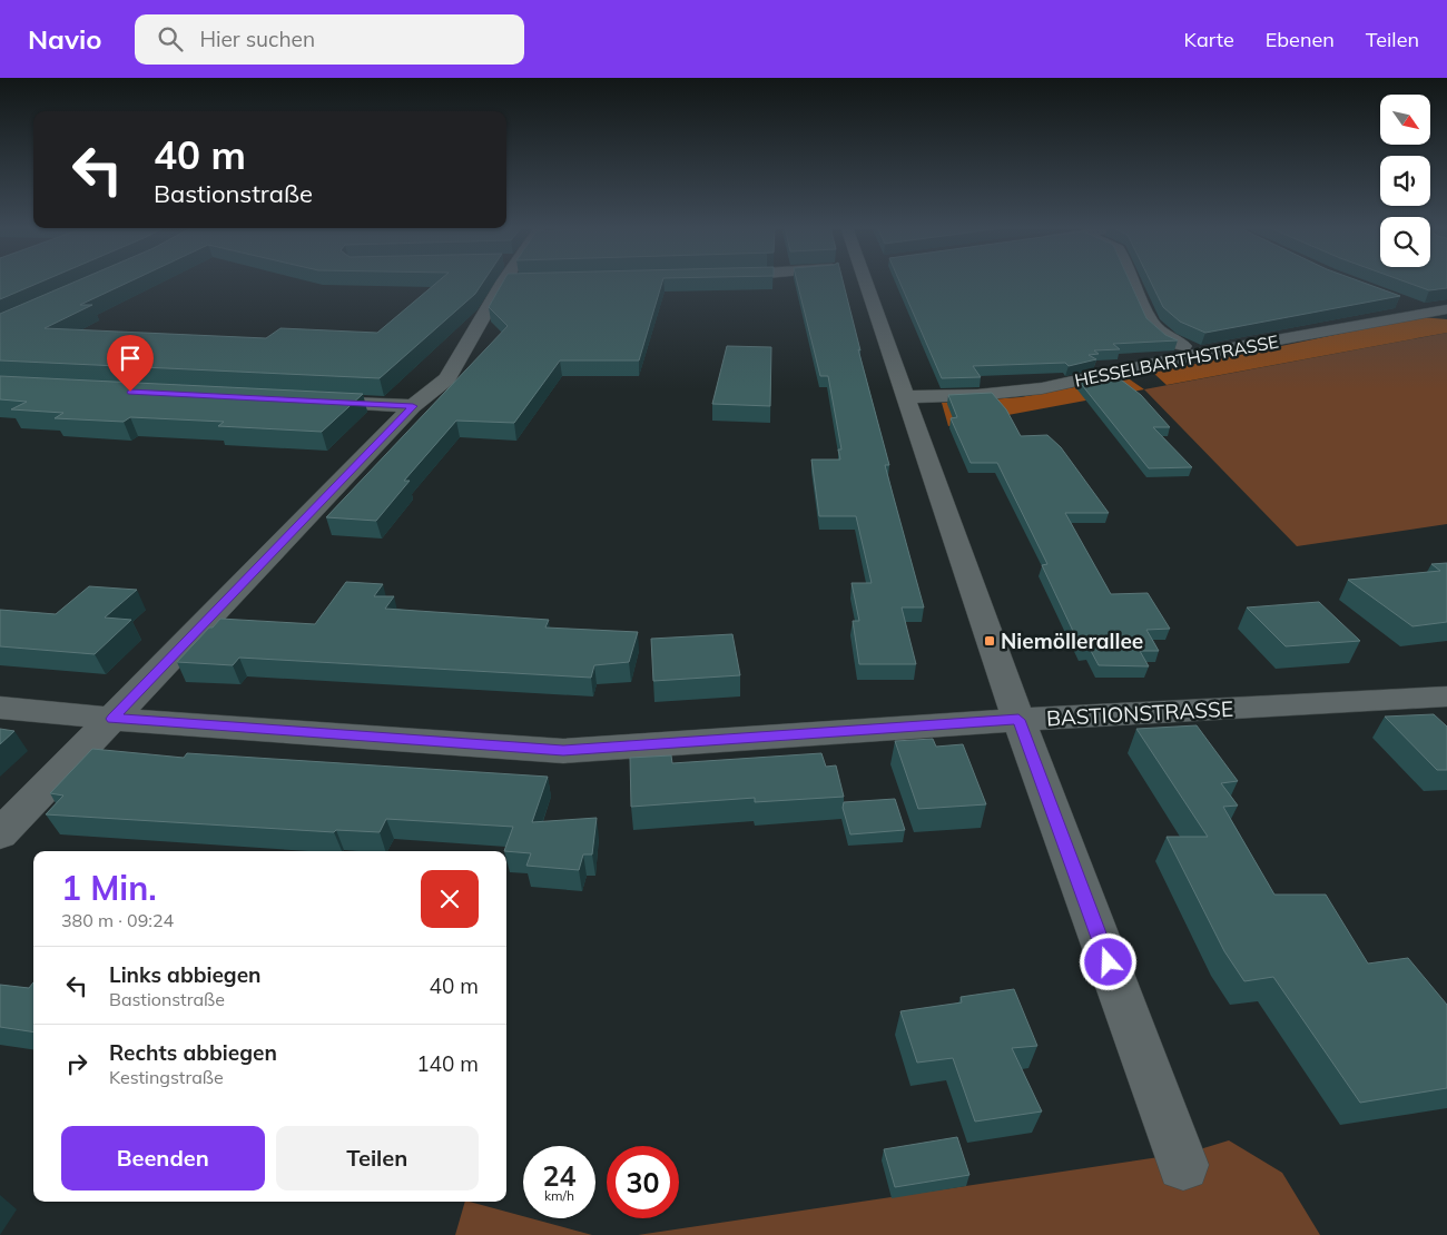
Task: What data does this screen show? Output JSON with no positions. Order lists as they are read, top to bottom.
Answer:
{
  "streets": {
    "street": ["HESSELBARTHSTRASSE", "BASTIONSTRASSE"]
  },
  "places": {
    "transit": ["Niemöllerallee"]
  },
  "north": "bottom right",
  "page": {
    "header": "Navio",
    "search": "Hier suchen",
    "nav": ["Karte", "Ebenen", "Teilen"],
    "turn": ["40 m", "Bastionstraße"],
    "heading": ["1 Min.", "380 m · 09:24"],
    "list": [
      {
        "name": "Links abbiegen",
        "note": "Bastionstraße",
        "value": "40 m"
      },
      {
        "name": "Rechts abbiegen",
        "note": "Kestingstraße",
        "value": "140 m"
      }
    ],
    "buttons": ["Beenden", "Teilen"],
    "speed": "24 km/h",
    "limit": "30"
  }
}
